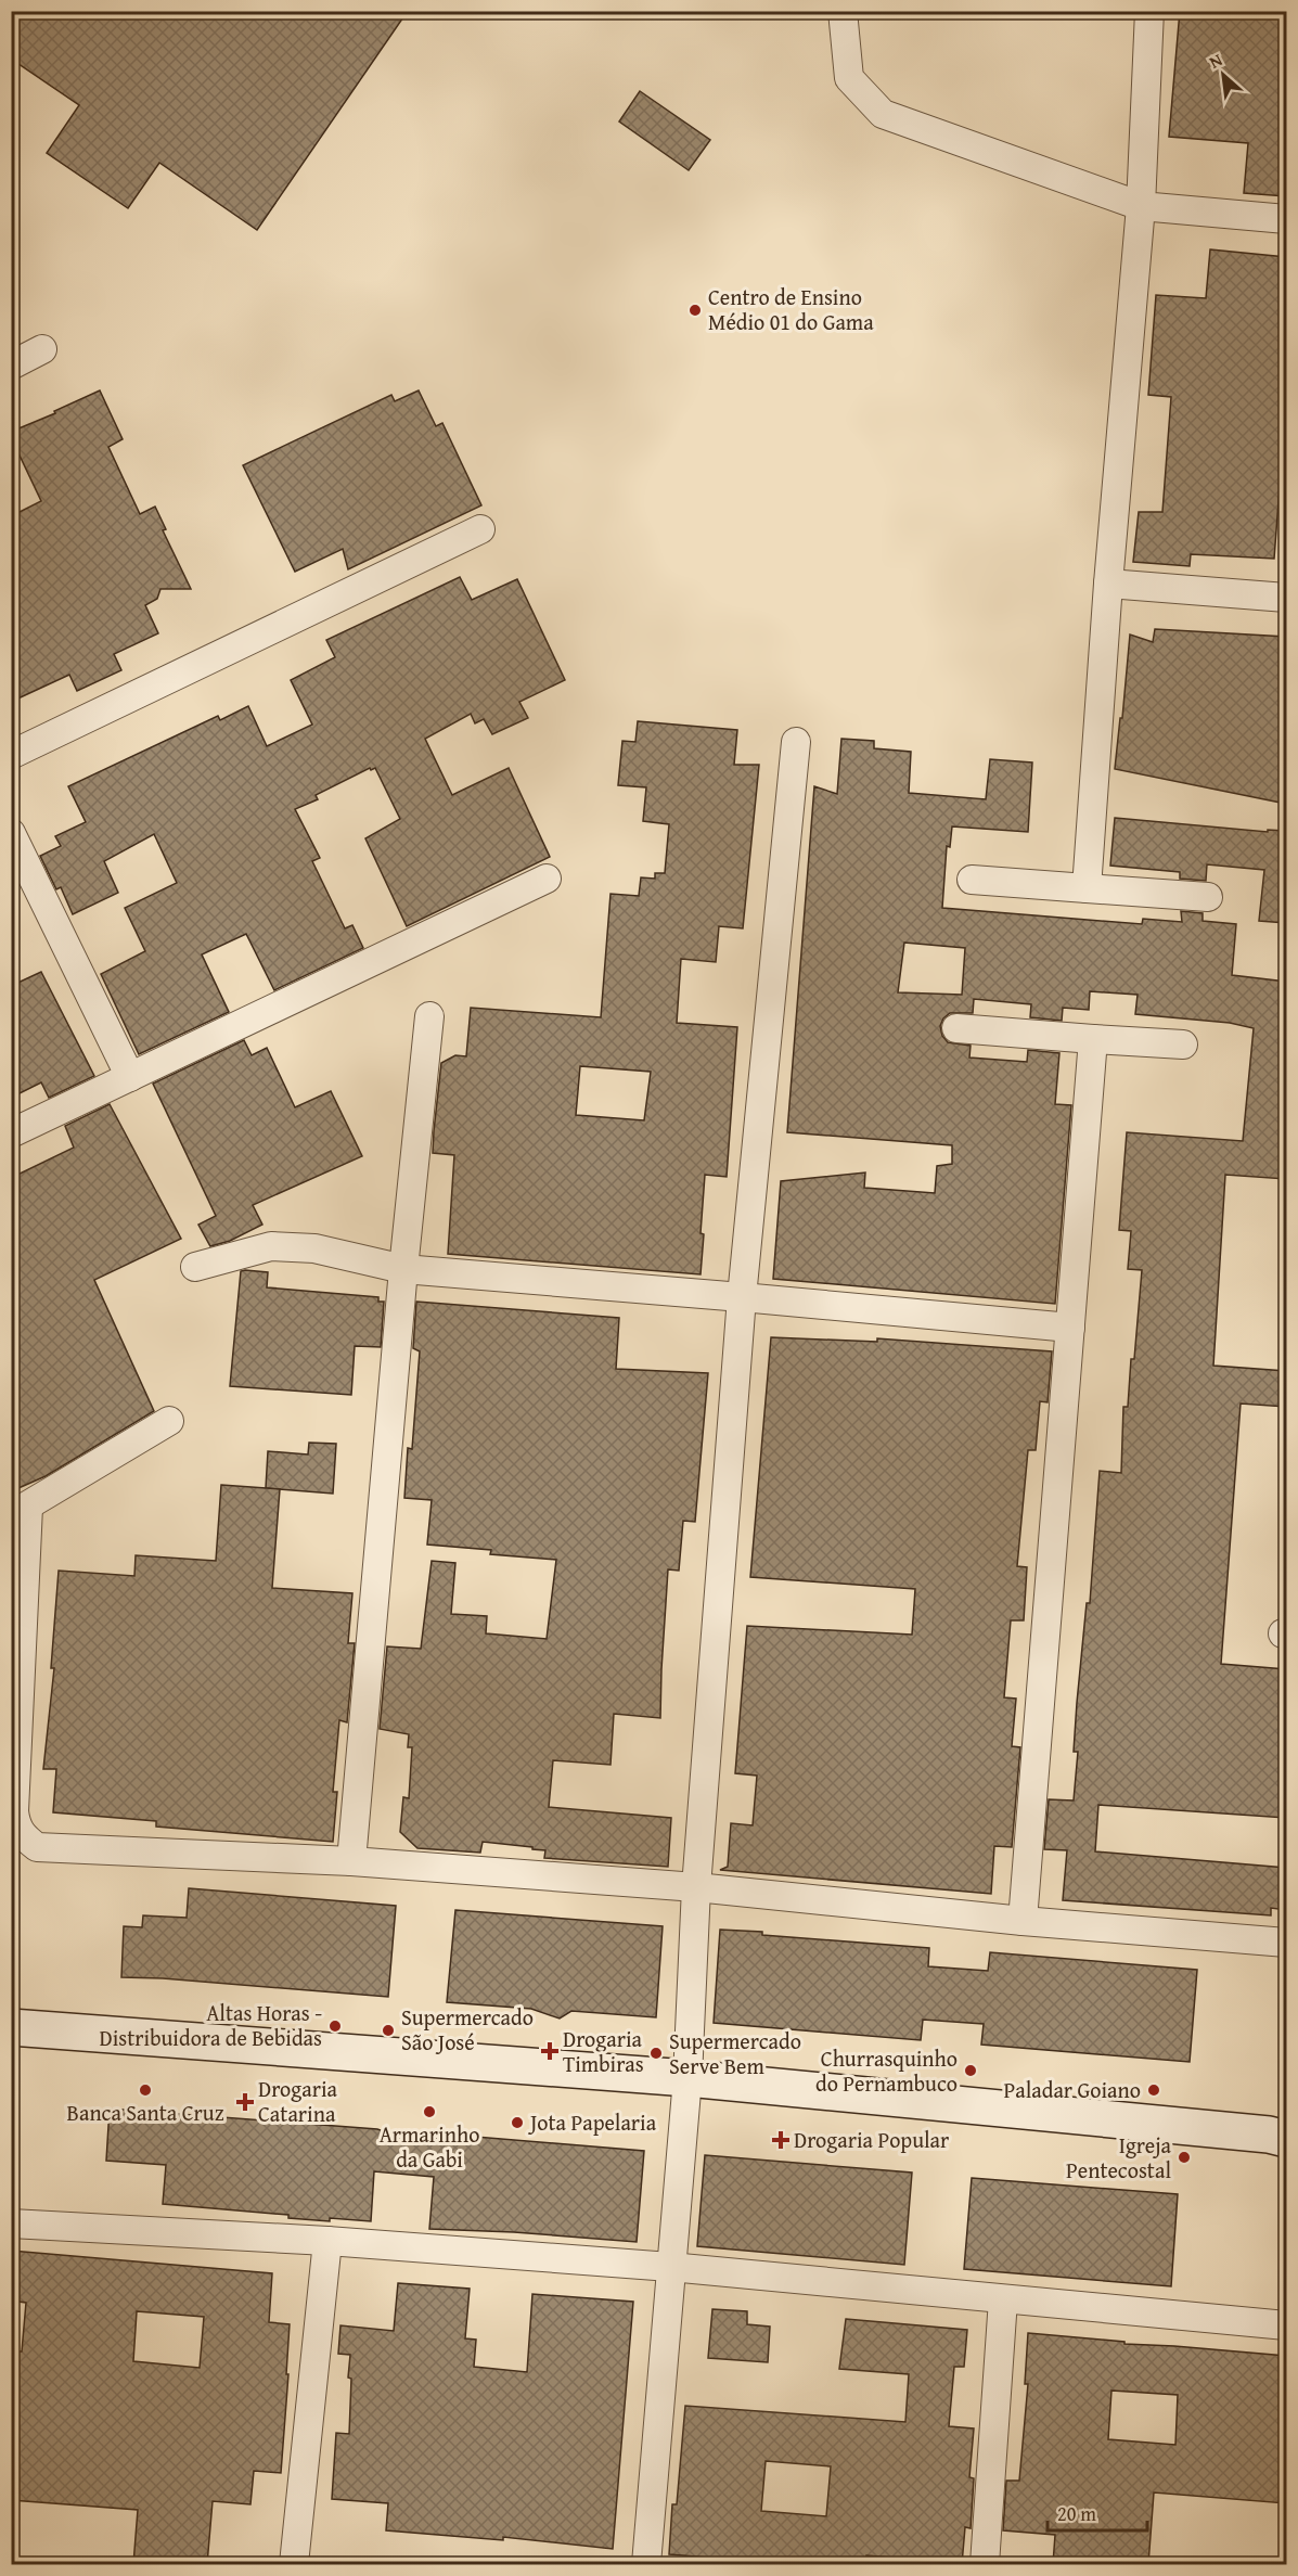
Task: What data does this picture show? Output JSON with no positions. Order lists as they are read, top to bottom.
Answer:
{
  "places": {
    "other": [
      "Centro de Ensino Médio 01 do Gama",
      "Altas Horas - Distribuidora de Bebidas",
      "Supermercado São José",
      "Supermercado Serve Bem",
      "Churrasquinho do Pernambuco",
      "Banca Santa Cruz",
      "Paladar Goiano",
      "Armarinho da Gabi",
      "Jota Papelaria",
      "Igreja Pentecostal"
    ],
    "health": ["Drogaria Timbiras", "Drogaria Catarina", "Drogaria Popular"]
  },
  "scale_bar": "20 m",
  "north": "top left"
}
